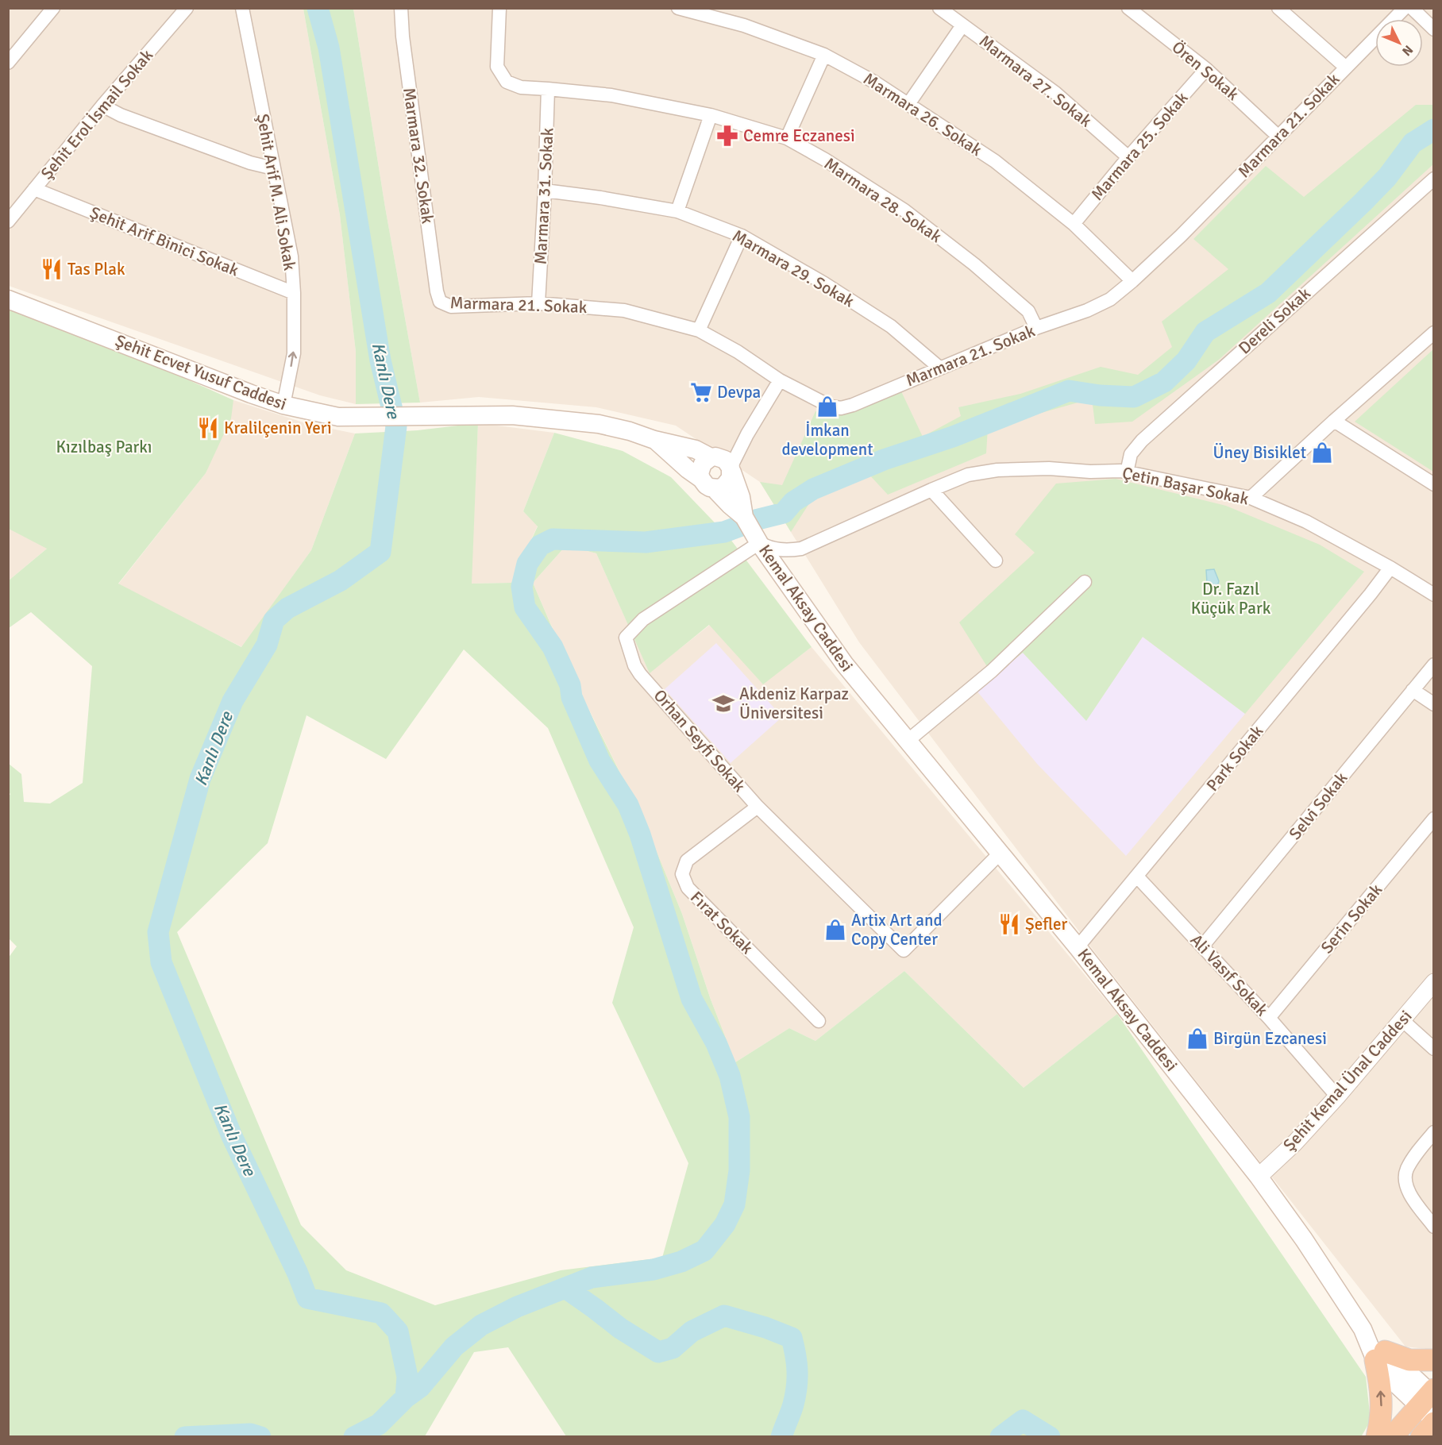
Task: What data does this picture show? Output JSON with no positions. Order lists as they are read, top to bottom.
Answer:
{
  "streets": {
    "main road": ["Şehit Ecvet Yusuf Caddesi", "Kemal Aksay Caddesi"],
    "street": [
      "Ören Sokak",
      "Marmara 27. Sokak",
      "Şehit Erol İsmail Sokak",
      "Marmara 26. Sokak",
      "Marmara 21. Sokak",
      "Marmara 25. Sokak",
      "Marmara 32. Sokak",
      "Şehit Arif M. Ali Sokak",
      "Marmara 31. Sokak",
      "Marmara 28. Sokak",
      "Şehit Arif Binici Sokak",
      "Marmara 29. Sokak",
      "Dereli Sokak",
      "Çetin Başar Sokak",
      "Orhan Seyfi Sokak",
      "Park Sokak",
      "Selvi Sokak",
      "Serin Sokak",
      "Fırat Sokak",
      "Ali Vasıf Sokak",
      "Şehit Kemal Ünal Caddesi"
    ]
  },
  "crossings": [
    ["Ören Sokak", "Marmara 21. Sokak"],
    ["Ören Sokak", "Marmara 25. Sokak"],
    ["Marmara 27. Sokak", "Marmara 25. Sokak"],
    ["Şehit Erol İsmail Sokak", "Şehit Arif Binici Sokak"],
    ["Marmara 26. Sokak", "Marmara 21. Sokak"],
    ["Marmara 26. Sokak", "Marmara 25. Sokak"],
    ["Marmara 21. Sokak", "Marmara 32. Sokak"],
    ["Marmara 21. Sokak", "Marmara 31. Sokak"],
    ["Marmara 21. Sokak", "Marmara 28. Sokak"],
    ["Marmara 21. Sokak", "Marmara 29. Sokak"],
    ["Şehit Arif M. Ali Sokak", "Şehit Arif Binici Sokak"],
    ["Şehit Arif M. Ali Sokak", "Şehit Ecvet Yusuf Caddesi"],
    ["Marmara 31. Sokak", "Marmara 28. Sokak"],
    ["Marmara 31. Sokak", "Marmara 29. Sokak"],
    ["Dereli Sokak", "Çetin Başar Sokak"],
    ["Şehit Ecvet Yusuf Caddesi", "Kemal Aksay Caddesi"],
    ["Çetin Başar Sokak", "Kemal Aksay Caddesi"],
    ["Çetin Başar Sokak", "Orhan Seyfi Sokak"],
    ["Çetin Başar Sokak", "Park Sokak"],
    ["Kemal Aksay Caddesi", "Orhan Seyfi Sokak"],
    ["Kemal Aksay Caddesi", "Park Sokak"],
    ["Kemal Aksay Caddesi", "Şehit Kemal Ünal Caddesi"],
    ["Orhan Seyfi Sokak", "Fırat Sokak"],
    ["Park Sokak", "Ali Vasıf Sokak"],
    ["Selvi Sokak", "Ali Vasıf Sokak"],
    ["Serin Sokak", "Ali Vasıf Sokak"],
    ["Ali Vasıf Sokak", "Şehit Kemal Ünal Caddesi"]
  ],
  "water": ["Kanlı Dere"],
  "parks": ["Kızılbaş Parkı", "Dr. Fazıl Küçük Park"],
  "places": {
    "pharmacy": ["Cemre Eczanesi"],
    "restaurant": ["Tas Plak", "Kralilçenin Yeri", "Şefler"],
    "supermarket": ["Devpa"],
    "shop": [
      "İmkan development",
      "Üney Bisiklet",
      "Artix Art and Copy Center",
      "Birgün Ezcanesi"
    ],
    "school or university": ["Akdeniz Karpaz Üniversitesi"]
  },
  "north": "bottom right"
}
